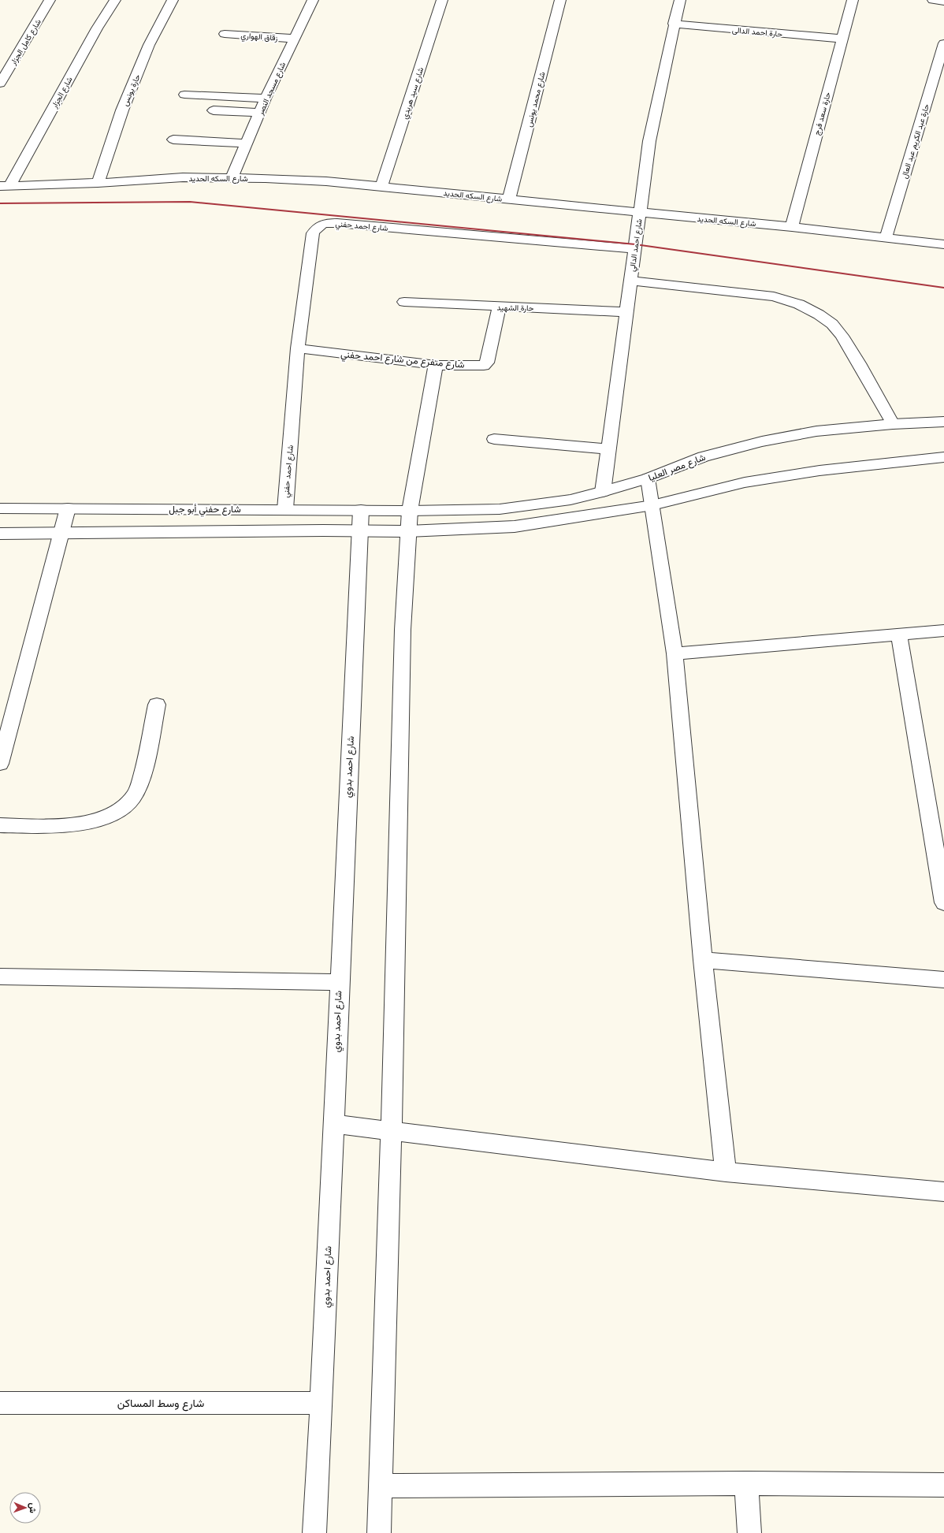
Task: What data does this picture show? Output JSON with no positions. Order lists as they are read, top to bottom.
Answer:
{
  "streets": {
    "street": [
      "حارة احمد الدالى",
      "زقاق الهواري",
      "شارع كامل الجزار",
      "شارع مسجد النصر",
      "حارة يونس",
      "شارع الجزار",
      "شارع سيد هريدي",
      "شارع محمد يونس",
      "حارة سعد فرج",
      "حارة عبد الكريم عبد العال",
      "شارع السكه الحديد",
      "شارع احمد حفني",
      "شارع احمد الدالي",
      "حارة الشهيد",
      "شارع متفرع من شارع احمد حفني",
      "شارع مصر العليا",
      "شارع حفني أبو جبل",
      "شارع احمد بدوي",
      "شارع وسط المساكن"
    ]
  },
  "crossings": [
    ["حارة احمد الدالى", "حارة سعد فرج"],
    ["حارة احمد الدالى", "شارع احمد الدالي"],
    ["زقاق الهواري", "شارع مسجد النصر"],
    ["شارع مسجد النصر", "شارع السكه الحديد"],
    ["حارة يونس", "شارع السكه الحديد"],
    ["شارع الجزار", "شارع السكه الحديد"],
    ["شارع سيد هريدي", "شارع السكه الحديد"],
    ["شارع محمد يونس", "شارع السكه الحديد"],
    ["حارة سعد فرج", "شارع السكه الحديد"],
    ["حارة عبد الكريم عبد العال", "شارع السكه الحديد"],
    ["شارع السكه الحديد", "شارع احمد الدالي"],
    ["شارع احمد حفني", "شارع احمد الدالي"],
    ["شارع احمد حفني", "شارع متفرع من شارع احمد حفني"],
    ["شارع احمد حفني", "شارع حفني أبو جبل"],
    ["شارع احمد الدالي", "حارة الشهيد"],
    ["شارع احمد الدالي", "شارع مصر العليا"],
    ["حارة الشهيد", "شارع متفرع من شارع احمد حفني"],
    ["شارع مصر العليا", "شارع حفني أبو جبل"],
    ["شارع حفني أبو جبل", "شارع احمد بدوي"],
    ["شارع احمد بدوي", "شارع وسط المساكن"]
  ],
  "north": "right"
}
